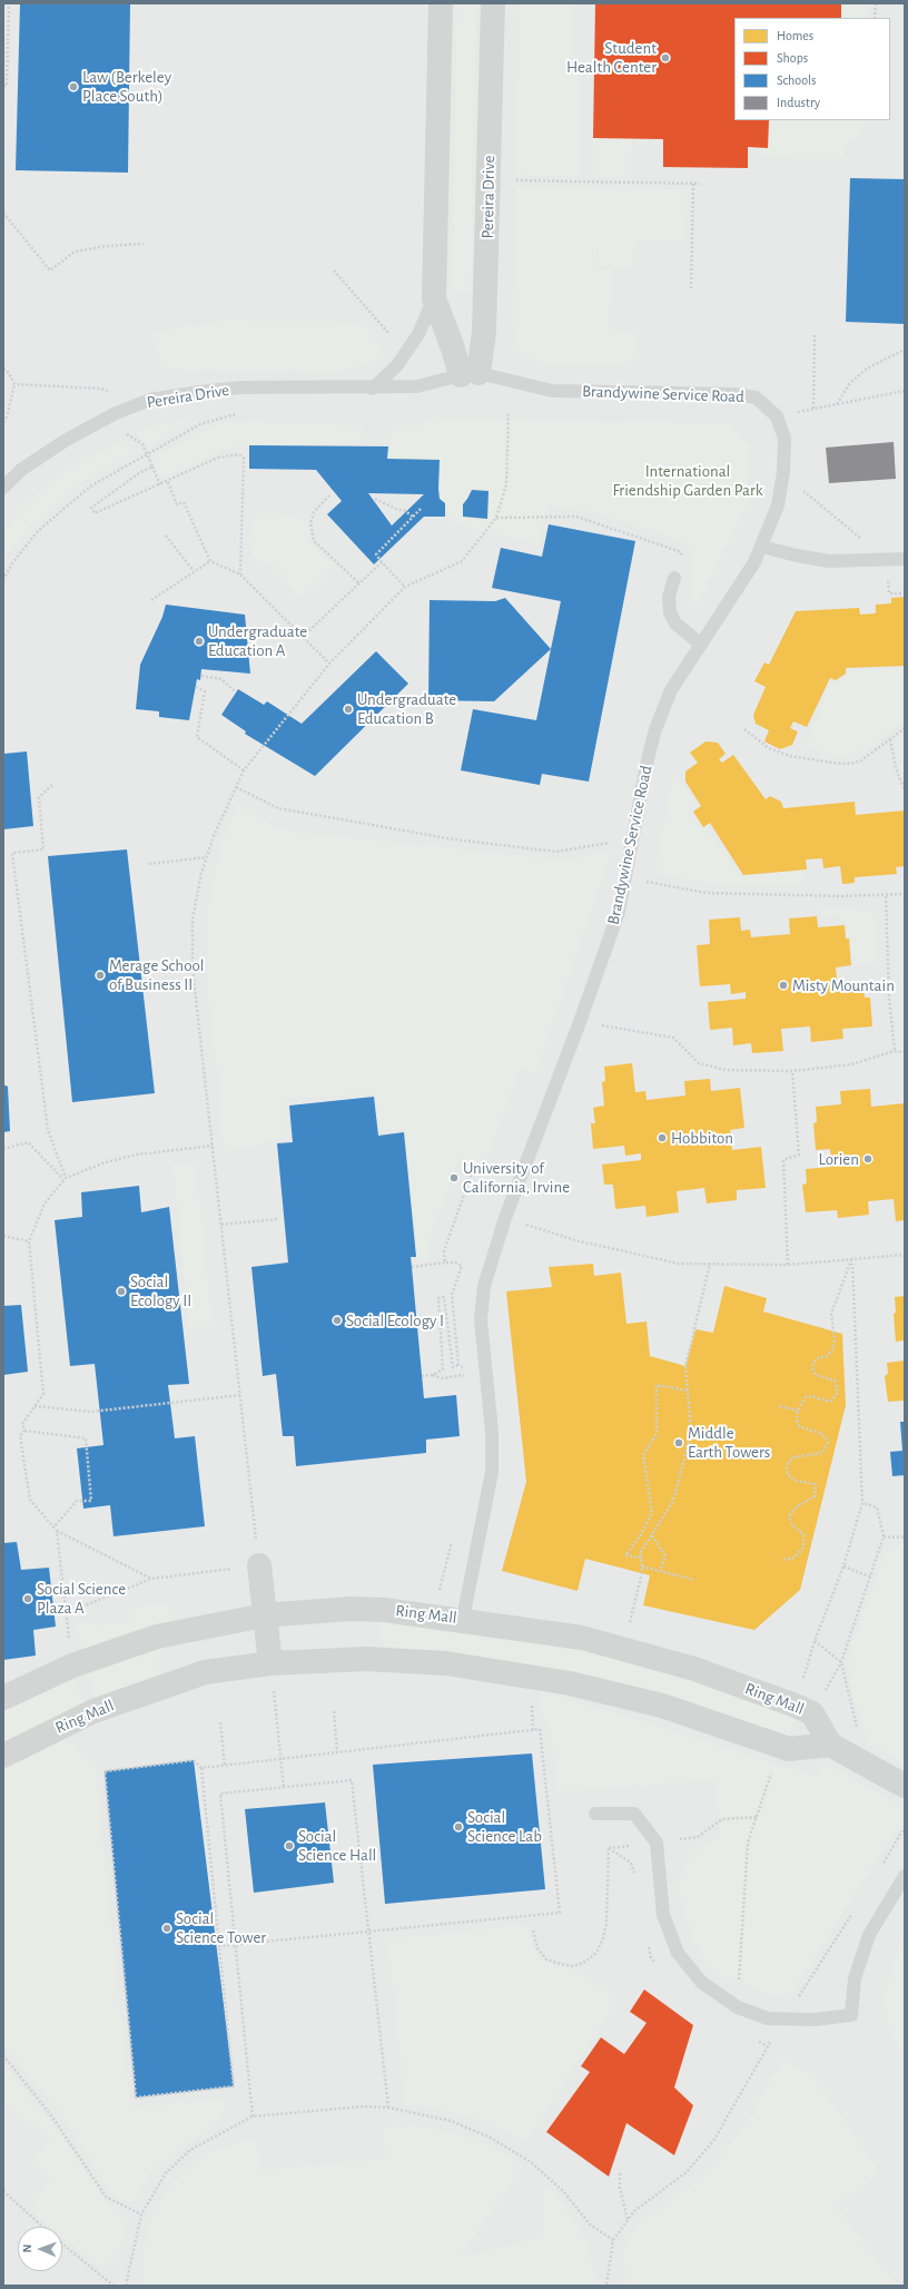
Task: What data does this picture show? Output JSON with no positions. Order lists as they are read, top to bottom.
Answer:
{
  "streets": {
    "street": ["Pereira Drive", "Ring Mall"],
    "lane": ["Brandywine Service Road"]
  },
  "crossings": [
    ["Pereira Drive", "Brandywine Service Road"],
    ["Brandywine Service Road", "Ring Mall"]
  ],
  "parks": ["International Friendship Garden Park"],
  "places": [
    "Student Health Center",
    "Law (Berkeley Place South)",
    "Undergraduate Education A",
    "Undergraduate Education B",
    "Merage School of Business II",
    "Misty Mountain",
    "Hobbiton",
    "Lorien",
    "University of California, Irvine",
    "Social Ecology II",
    "Social Ecology I",
    "Middle Earth Towers",
    "Social Science Plaza A",
    "Social Science Lab",
    "Social Science Hall",
    "Social Science Tower"
  ],
  "legend": [
    "Homes",
    "Shops",
    "Schools",
    "Industry"
  ],
  "north": "left"
}
